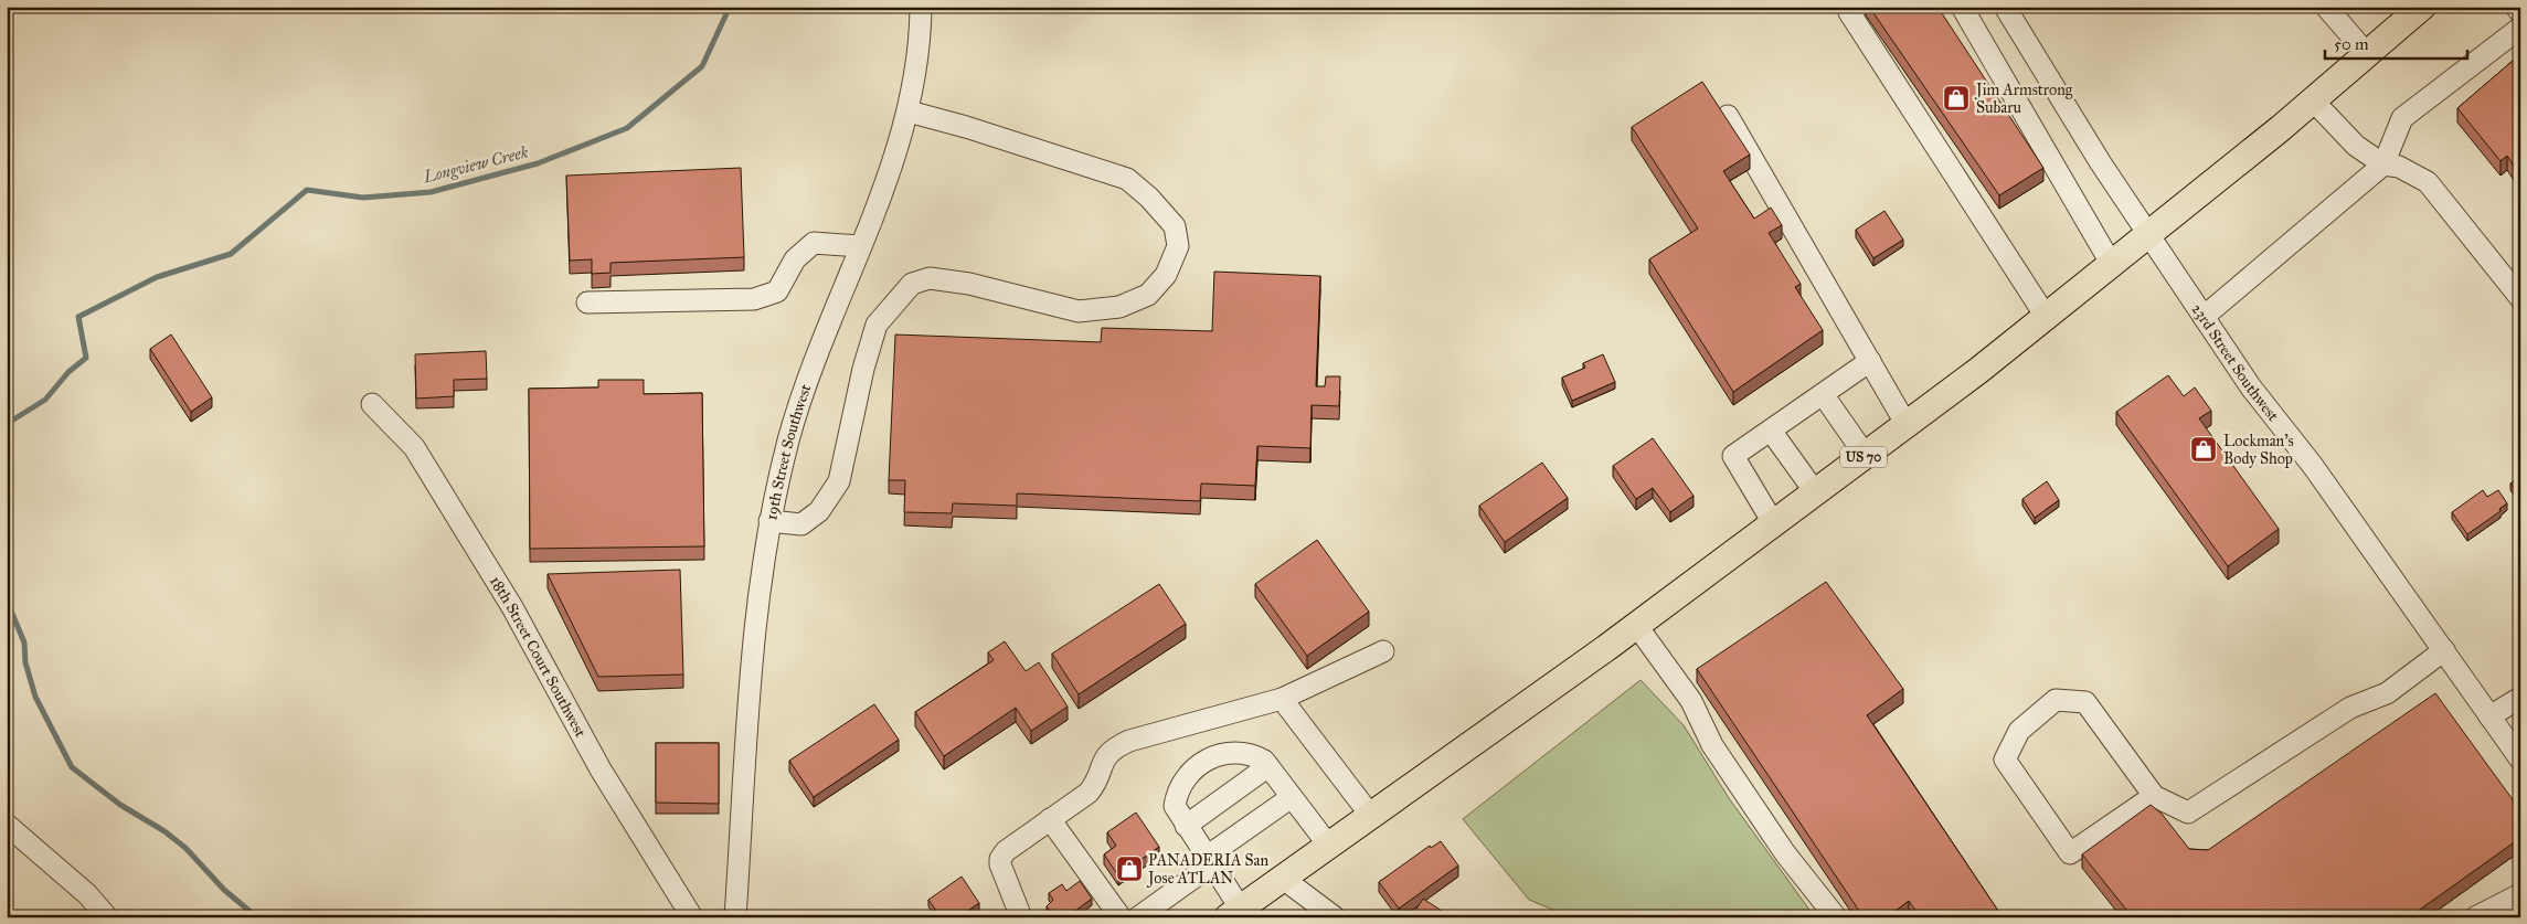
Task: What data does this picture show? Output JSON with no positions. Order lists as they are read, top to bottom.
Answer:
{
  "streets": {
    "main road": ["US 70"],
    "street": ["23rd Street Southwest", "19th Street Southwest", "18th Street Court Southwest"]
  },
  "crossings": [
    ["23rd Street Southwest", "US 70"]
  ],
  "water": ["Longview Creek"],
  "places": {
    "shop": ["Jim Armstrong Subaru", "Lockman's Body Shop", "PANADERIA San Jose ATLAN"]
  },
  "scale_bar": "50 m"
}
